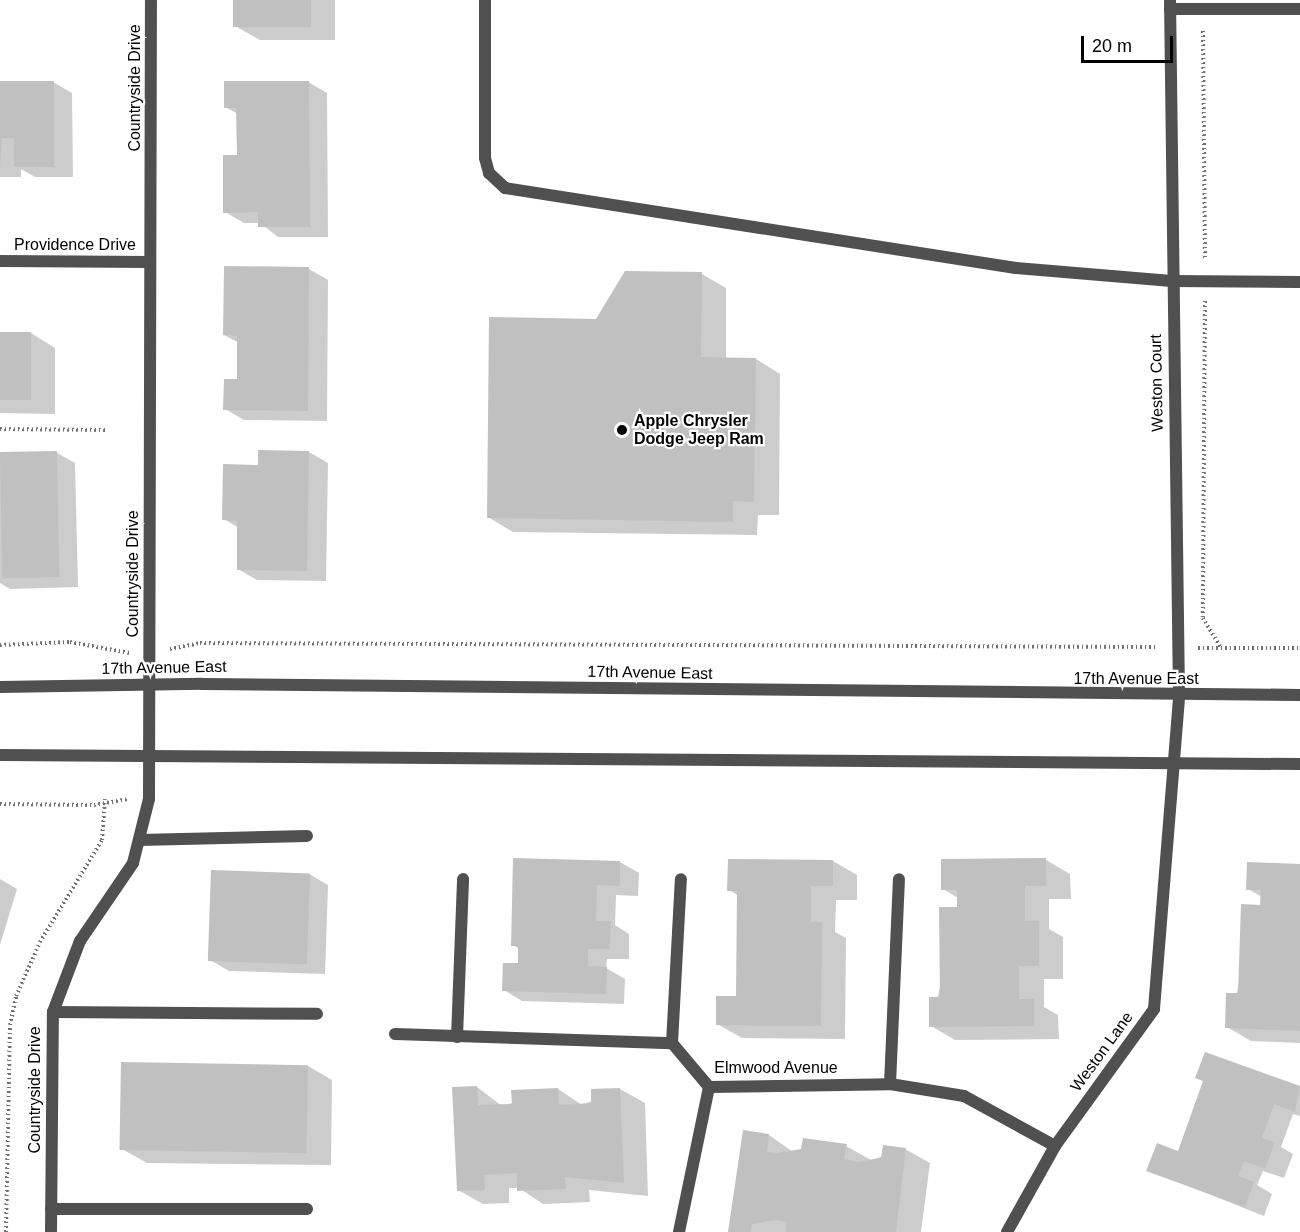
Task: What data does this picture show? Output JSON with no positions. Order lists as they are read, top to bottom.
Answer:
{
  "streets": {
    "street": [
      "Countryside Drive",
      "Providence Drive",
      "Weston Court",
      "17th Avenue East",
      "Weston Lane",
      "Elmwood Avenue"
    ]
  },
  "crossings": [
    ["Countryside Drive", "Providence Drive"],
    ["Countryside Drive", "17th Avenue East"],
    ["Weston Court", "17th Avenue East"],
    ["Weston Court", "Weston Lane"],
    ["Weston Lane", "Elmwood Avenue"]
  ],
  "places": ["Apple Chrysler Dodge Jeep Ram"],
  "scale_bar": "20 m"
}
